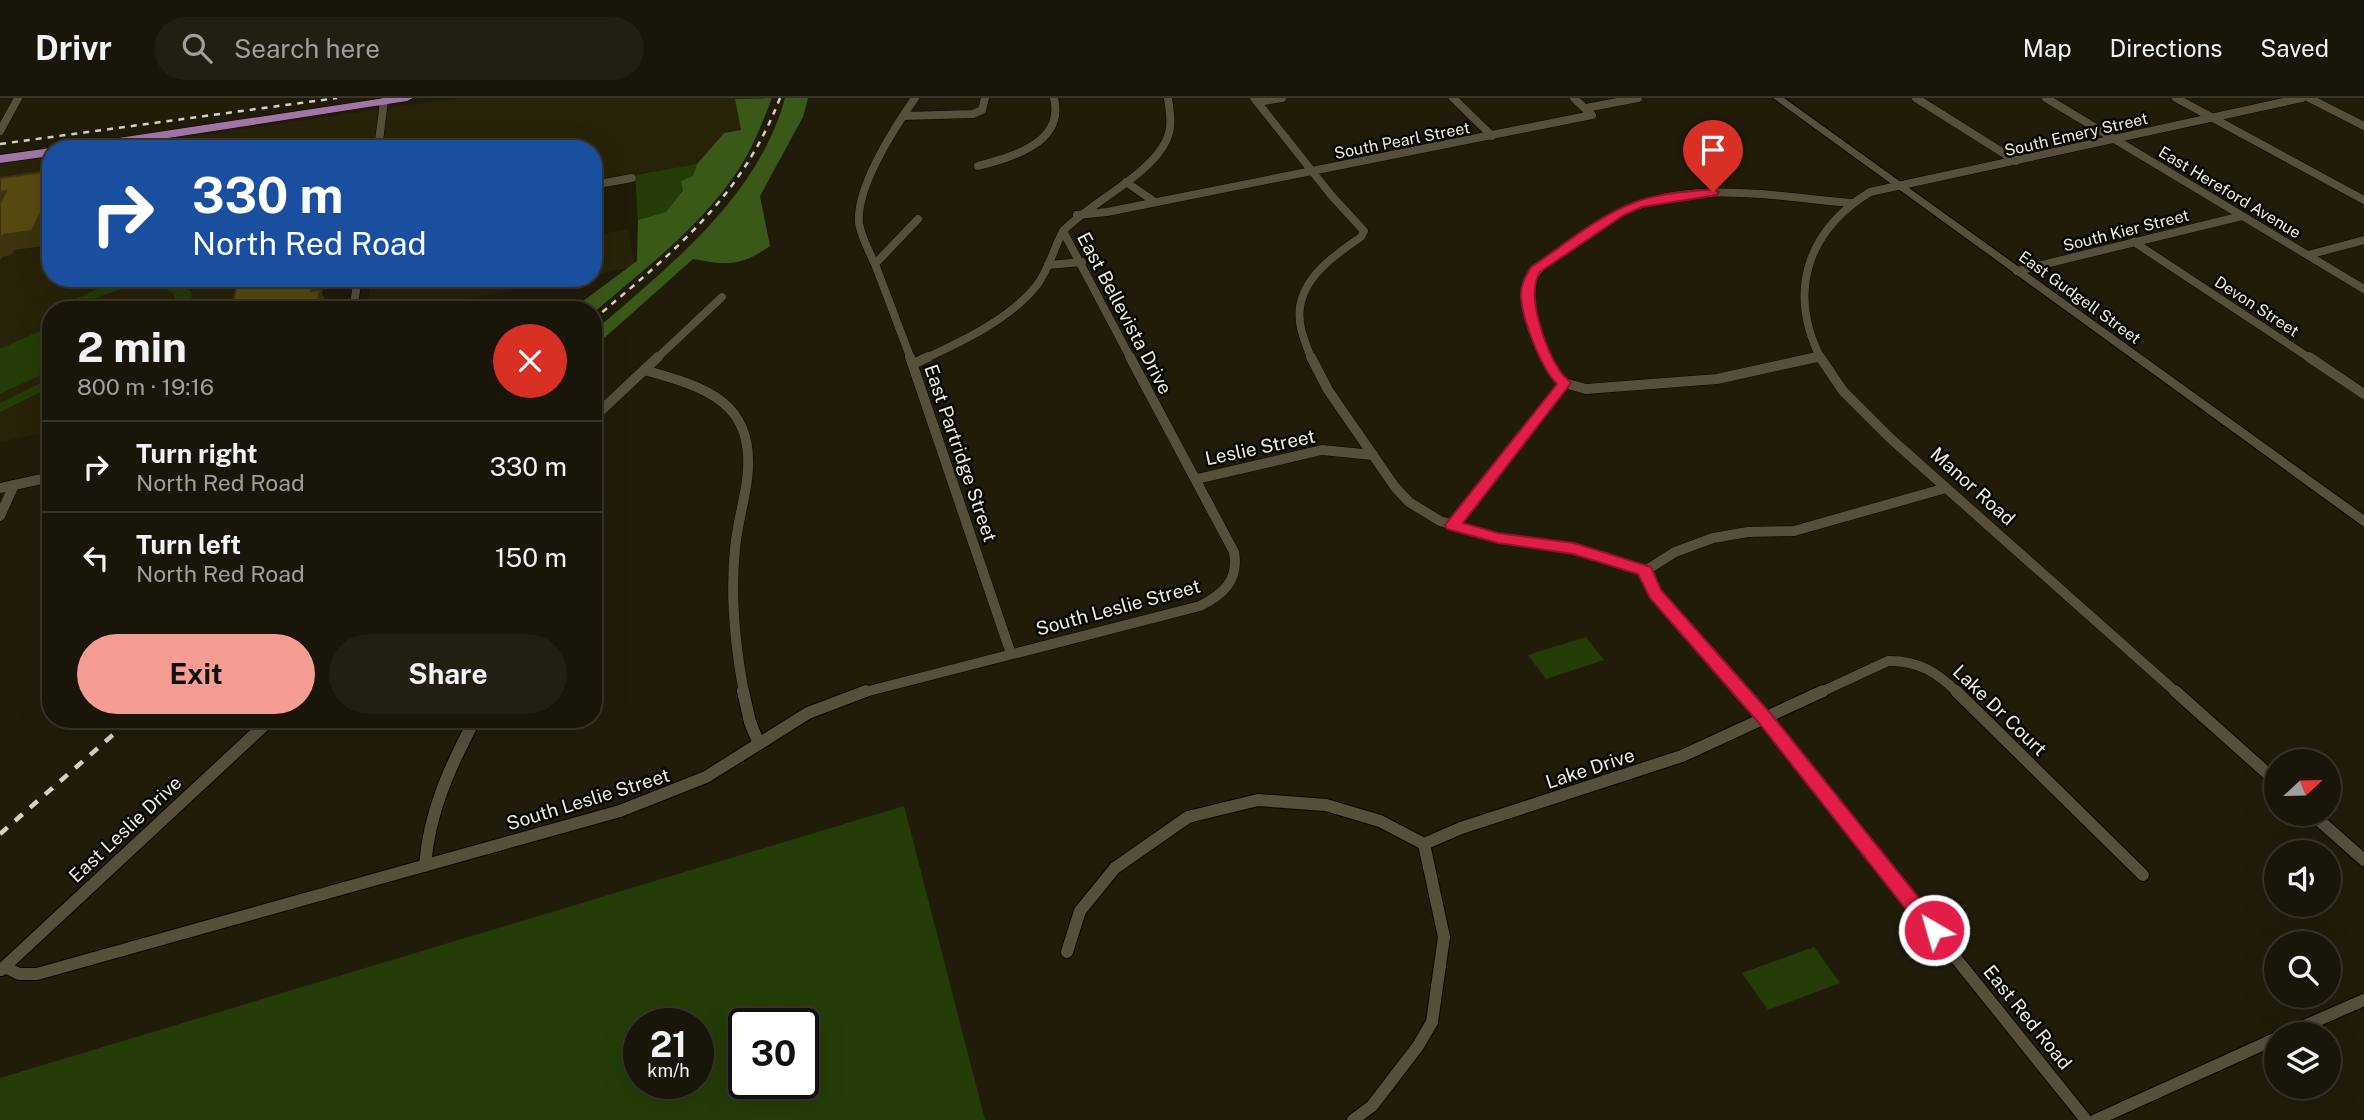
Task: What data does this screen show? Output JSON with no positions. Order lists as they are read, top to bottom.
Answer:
{
  "streets": {
    "street": [
      "South Emery Street",
      "South Pearl Street",
      "East Hereford Avenue",
      "South Kier Street",
      "East Gudgell Street",
      "Devon Street",
      "East Bellevista Drive",
      "Leslie Street",
      "East Partridge Street",
      "Manor Road",
      "South Leslie Street",
      "Lake Dr Court",
      "Lake Drive",
      "East Leslie Drive",
      "East Red Road"
    ]
  },
  "crossings": [
    ["South Emery Street", "East Hereford Avenue"],
    ["South Emery Street", "East Gudgell Street"],
    ["South Emery Street", "Manor Road"],
    ["South Pearl Street", "East Bellevista Drive"],
    ["East Hereford Avenue", "South Kier Street"],
    ["South Kier Street", "East Gudgell Street"],
    ["South Kier Street", "Devon Street"],
    ["East Gudgell Street", "Manor Road"],
    ["East Bellevista Drive", "Leslie Street"],
    ["East Bellevista Drive", "South Leslie Street"],
    ["East Partridge Street", "South Leslie Street"],
    ["South Leslie Street", "East Leslie Drive"],
    ["Lake Dr Court", "Lake Drive"],
    ["Lake Dr Court", "East Red Road"],
    ["Lake Drive", "East Red Road"]
  ],
  "north": "right",
  "page": {
    "header": "Drivr",
    "search": "Search here",
    "nav": ["Map", "Directions", "Saved"],
    "turn": ["330 m", "North Red Road"],
    "heading": ["2 min", "800 m · 19:16"],
    "list": [
      {
        "name": "Turn right",
        "note": "North Red Road",
        "value": "330 m"
      },
      {
        "name": "Turn left",
        "note": "North Red Road",
        "value": "150 m"
      }
    ],
    "buttons": ["Exit", "Share"],
    "speed": "21 km/h",
    "limit": "30"
  }
}
